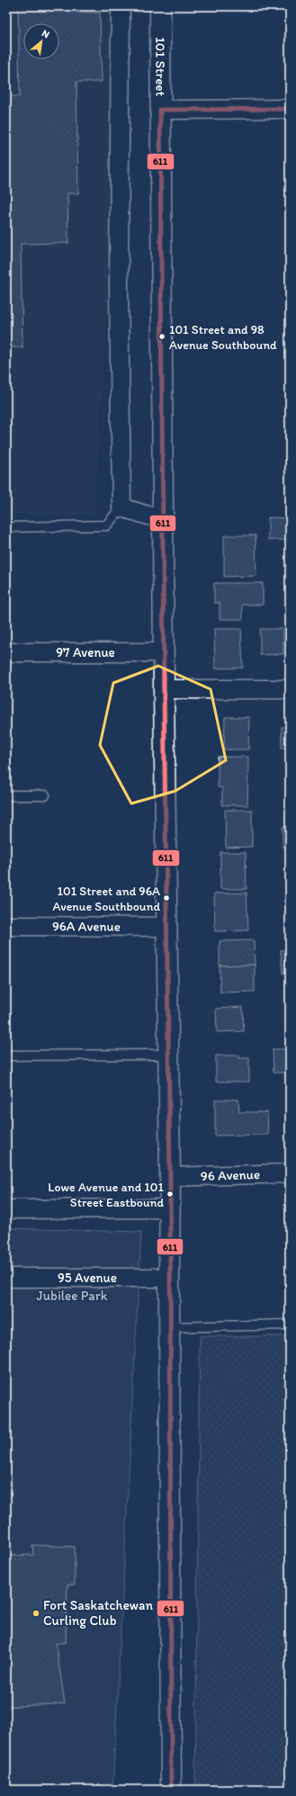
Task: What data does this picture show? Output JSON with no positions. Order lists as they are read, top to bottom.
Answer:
{
  "streets": {
    "street": [
      "101 Street",
      "97 Avenue",
      "96A Avenue",
      "96 Avenue",
      "95 Avenue"
    ]
  },
  "crossings": [
    ["101 Street", "97 Avenue"],
    ["101 Street", "96A Avenue"],
    ["101 Street", "96 Avenue"],
    ["101 Street", "95 Avenue"]
  ],
  "parks": ["Jubilee Park"],
  "places": [
    "101 Street and 98 Avenue Southbound",
    "101 Street and 96A Avenue Southbound",
    "Lowe Avenue and 101 Street Eastbound",
    "Fort Saskatchewan Curling Club"
  ],
  "lines": ["transit line 611"],
  "north": "top right"
}
